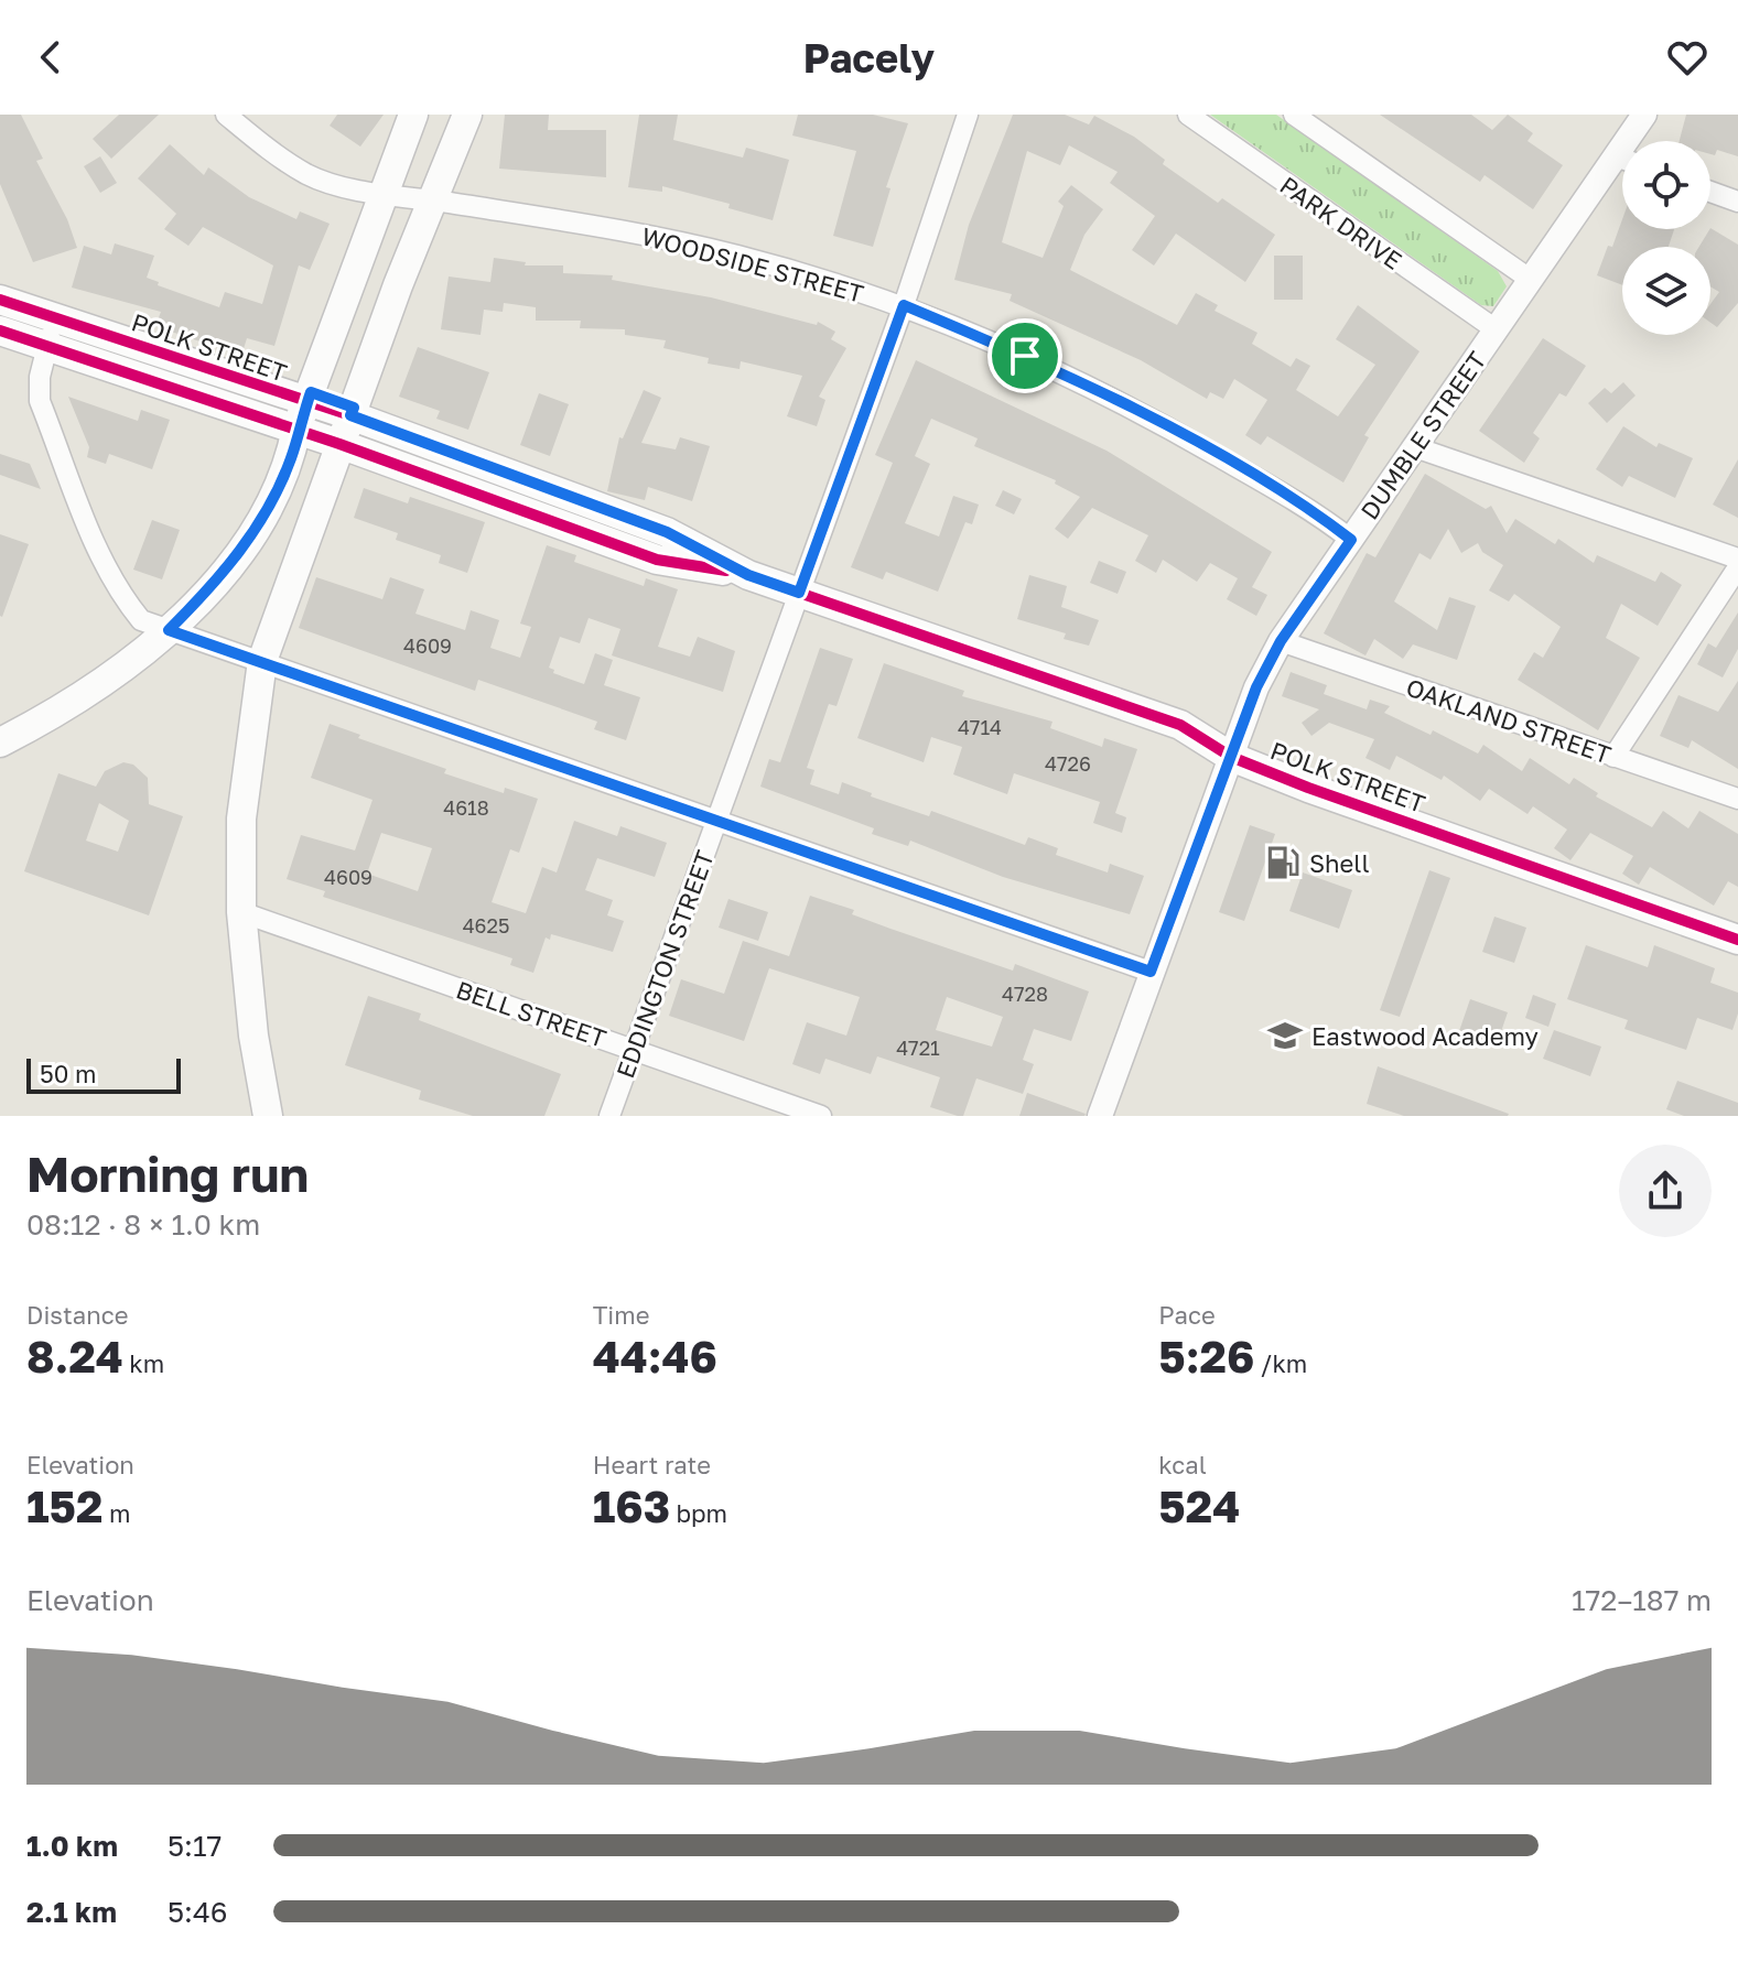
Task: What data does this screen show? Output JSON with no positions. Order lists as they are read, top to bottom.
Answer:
{
  "streets": {
    "main road": ["POLK STREET"],
    "street": [
      "PARK DRIVE",
      "WOODSIDE STREET",
      "DUMBLE STREET",
      "OAKLAND STREET",
      "EDDINGTON STREET",
      "BELL STREET"
    ]
  },
  "crossings": [
    ["PARK DRIVE", "DUMBLE STREET"],
    ["WOODSIDE STREET", "DUMBLE STREET"],
    ["WOODSIDE STREET", "EDDINGTON STREET"],
    ["POLK STREET", "DUMBLE STREET"],
    ["POLK STREET", "EDDINGTON STREET"],
    ["DUMBLE STREET", "OAKLAND STREET"],
    ["EDDINGTON STREET", "BELL STREET"]
  ],
  "places": {
    "fuel station": ["Shell"],
    "school or university": ["Eastwood Academy"]
  },
  "house_numbers": [
    "4609",
    "4714",
    "4726",
    "4618",
    "4609",
    "4625",
    "4728",
    "4721"
  ],
  "scale_bar": "50 m",
  "page": {
    "header": "Pacely",
    "scale": "50 m",
    "heading": ["Morning run", "08:12 · 8 × 1.0 km"],
    "stats": [
      ["Distance", "8.24 km"],
      ["Time", "44:46"],
      ["Pace", "5:26 /km"],
      ["Elevation", "152 m"],
      ["Heart rate", "163 bpm"],
      ["kcal", "524"]
    ],
    "chart": ["Elevation", "172–187 m"],
    "list": [
      {
        "name": "1.0 km",
        "note": "5:17"
      },
      {
        "name": "2.1 km",
        "note": "5:46"
      }
    ]
  }
}
